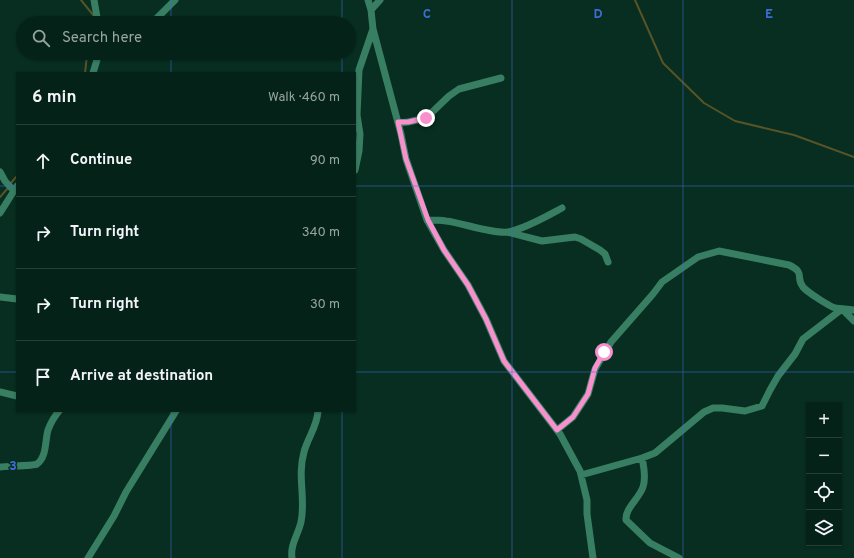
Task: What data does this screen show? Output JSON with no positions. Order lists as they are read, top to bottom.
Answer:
{
  "page": {
    "search": "Search here",
    "heading": ["6 min", "Walk · 460 m"],
    "list": [
      ["Continue", "90 m"],
      ["Turn right", "340 m"],
      ["Turn right", "30 m"],
      "Arrive at destination"
    ],
    "map_buttons": ["+", "−"]
  },
  "grid": {
    "columns": ["C", "D", "E"],
    "rows": ["3"]
  }
}
